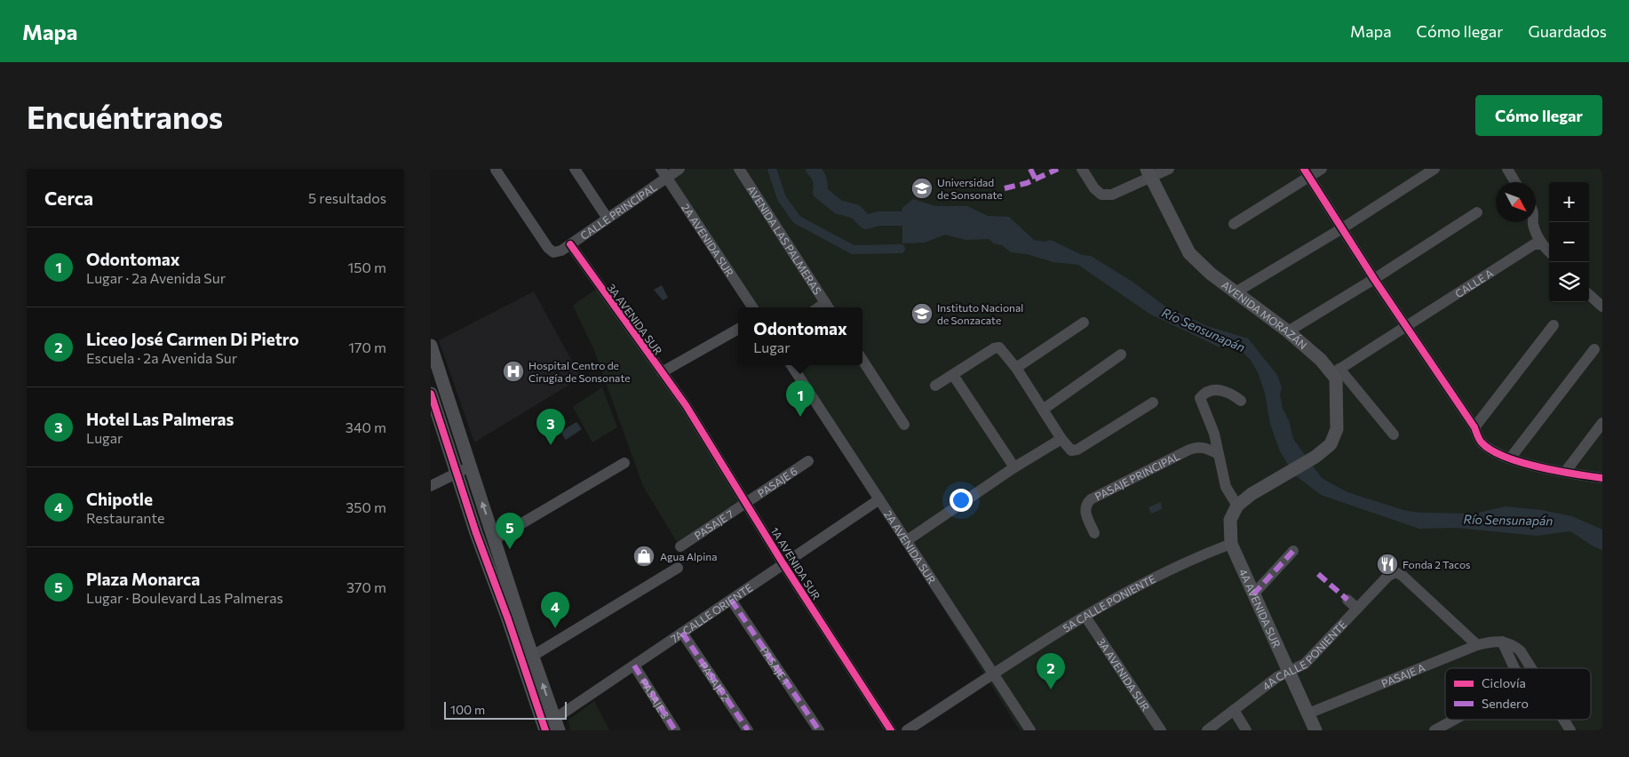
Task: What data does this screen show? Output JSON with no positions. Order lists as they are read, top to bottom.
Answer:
{
  "streets": {
    "main road": ["AVENIDA MORAZÁN", "4A AVENIDA SUR"],
    "street": [
      "CALLE PRINCIPAL",
      "2A AVENIDA SUR",
      "AVENIDA LAS PALMERAS",
      "CALLE A",
      "3A AVENIDA SUR",
      "PASAJE PRINCIPAL",
      "PASAJE 6",
      "PASAJE 7",
      "1A AVENIDA SUR",
      "5A CALLE PONIENTE",
      "7A CALLE ORIENTE",
      "4A CALLE PONIENTE",
      "PASAJE 1",
      "PASAJE A",
      "PASAJE 2",
      "PASAJE 3"
    ]
  },
  "crossings": [
    ["CALLE PRINCIPAL", "2A AVENIDA SUR"],
    ["CALLE PRINCIPAL", "3A AVENIDA SUR"],
    ["2A AVENIDA SUR", "5A CALLE PONIENTE"],
    ["2A AVENIDA SUR", "7A CALLE ORIENTE"],
    ["CALLE A", "AVENIDA MORAZÁN"],
    ["3A AVENIDA SUR", "1A AVENIDA SUR"],
    ["3A AVENIDA SUR", "5A CALLE PONIENTE"],
    ["PASAJE 6", "PASAJE 7"],
    ["PASAJE 6", "1A AVENIDA SUR"],
    ["PASAJE 7", "1A AVENIDA SUR"],
    ["1A AVENIDA SUR", "7A CALLE ORIENTE"],
    ["5A CALLE PONIENTE", "4A AVENIDA SUR"],
    ["4A AVENIDA SUR", "4A CALLE PONIENTE"],
    ["4A AVENIDA SUR", "PASAJE A"],
    ["7A CALLE ORIENTE", "PASAJE 1"],
    ["7A CALLE ORIENTE", "PASAJE 2"],
    ["7A CALLE ORIENTE", "PASAJE 3"],
    ["4A CALLE PONIENTE", "PASAJE A"]
  ],
  "water": ["Río Sensunapán"],
  "places": {
    "school or university": ["Universidad de Sonsonate", "Instituto Nacional de Sonzacate"],
    "hospital": ["Hospital Centro de Cirugía de Sonsonate"],
    "shop": ["Agua Alpina"],
    "restaurant": ["Fonda 2 Tacos"]
  },
  "legend": ["Ciclovía", "Sendero"],
  "scale_bar": "100 m",
  "north": "bottom right",
  "page": {
    "header": "Mapa",
    "nav": ["Mapa", "Cómo llegar", "Guardados"],
    "buttons": "Cómo llegar",
    "title": "Encuéntranos",
    "heading": ["Cerca", "5 resultados"],
    "map_buttons": ["+", "−"],
    "list": [
      {
        "mark": "1",
        "name": "Odontomax",
        "note": "Lugar · 2a Avenida Sur",
        "value": "150 m"
      },
      {
        "mark": "2",
        "name": "Liceo José Carmen Di Pietro",
        "note": "Escuela · 2a Avenida Sur",
        "value": "170 m"
      },
      {
        "mark": "3",
        "name": "Hotel Las Palmeras",
        "note": "Lugar",
        "value": "340 m"
      },
      {
        "mark": "4",
        "name": "Chipotle",
        "note": "Restaurante",
        "value": "350 m"
      },
      {
        "mark": "5",
        "name": "Plaza Monarca",
        "note": "Lugar · Boulevard Las Palmeras",
        "value": "370 m"
      }
    ],
    "popup": ["Odontomax", "Lugar"],
    "pins": [
      "1",
      "3",
      "5",
      "4",
      "2"
    ],
    "scale": "100 m"
  }
}
